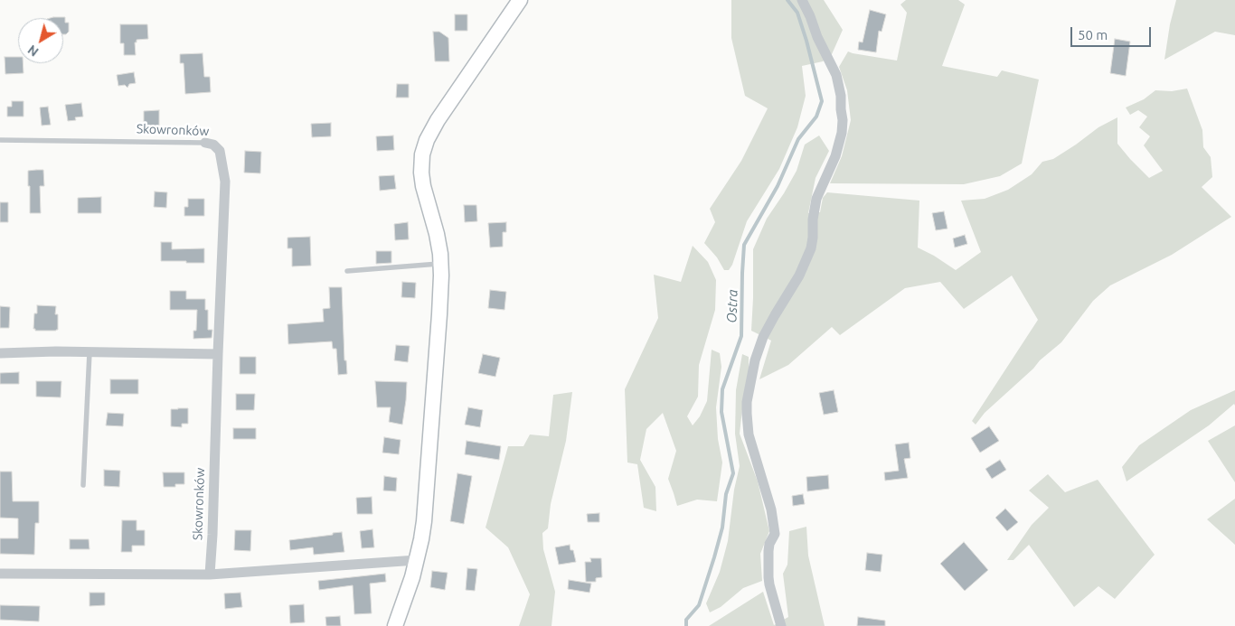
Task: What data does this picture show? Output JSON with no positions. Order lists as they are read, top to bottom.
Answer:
{
  "streets": {
    "street": ["Skowronków"]
  },
  "water": ["Ostra"],
  "scale_bar": "50 m",
  "north": "bottom left"
}
